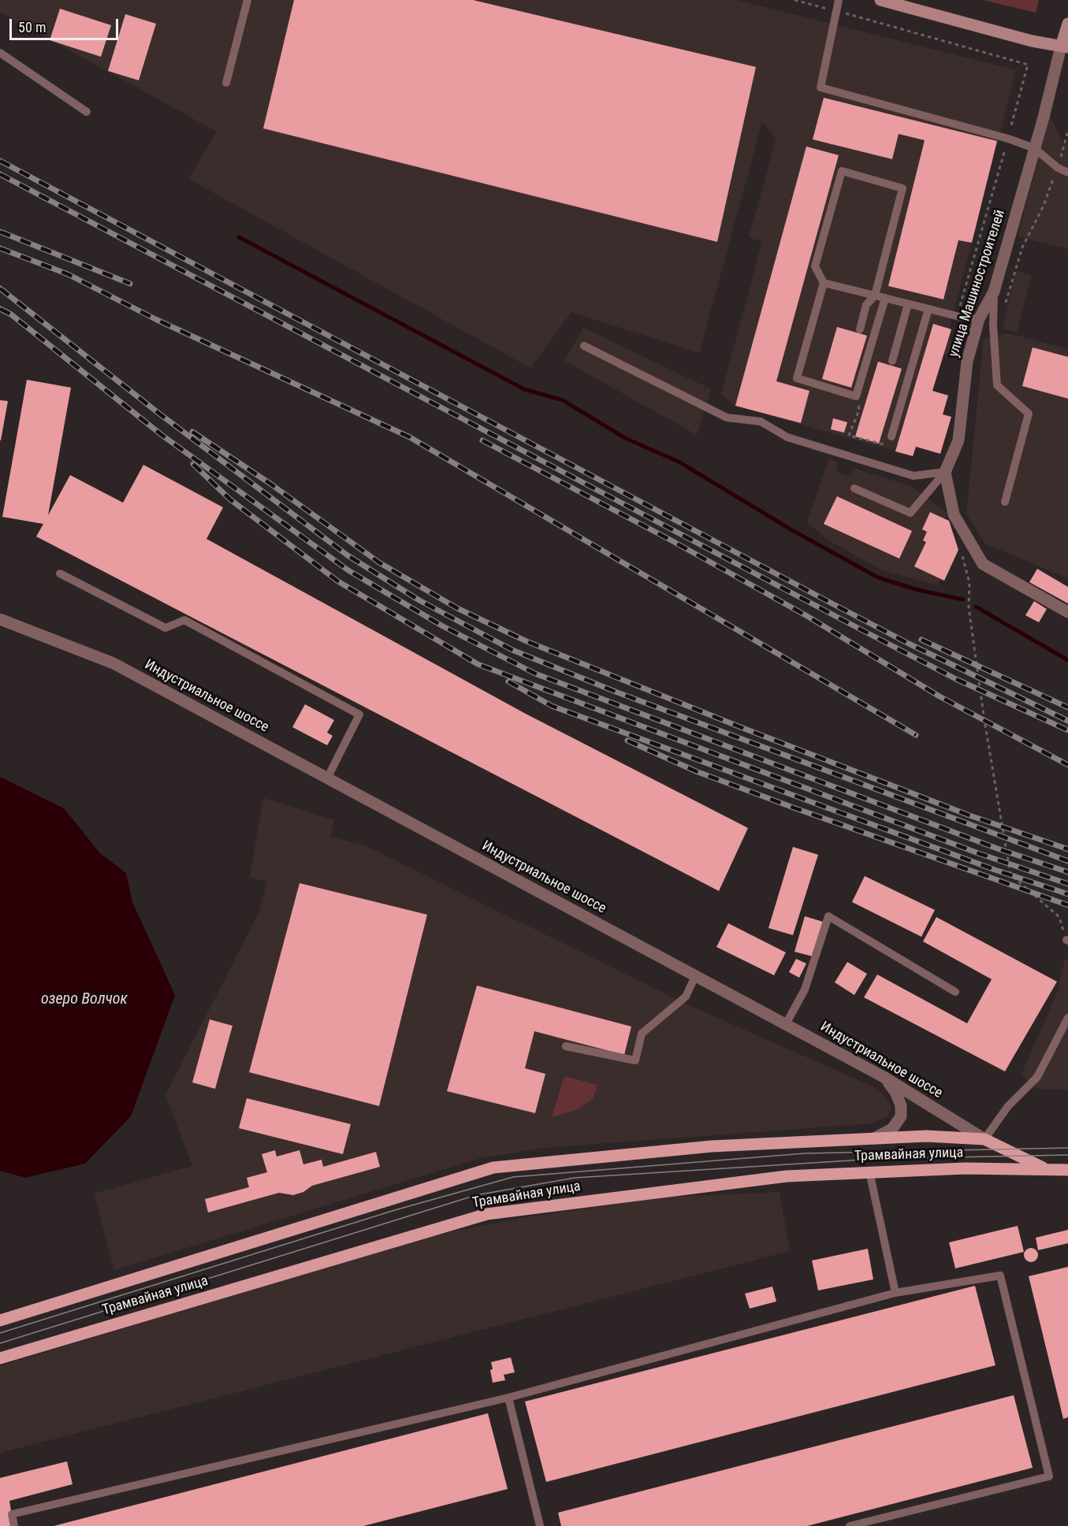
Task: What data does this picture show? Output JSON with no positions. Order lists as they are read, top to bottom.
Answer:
{
  "streets": {
    "main road": ["улица Машиностроителей", "Индустриальное шоссе", "Трамвайная улица"]
  },
  "crossings": [
    ["Индустриальное шоссе", "Трамвайная улица"]
  ],
  "water": ["озеро Волчок"],
  "scale_bar": "50 m"
}
